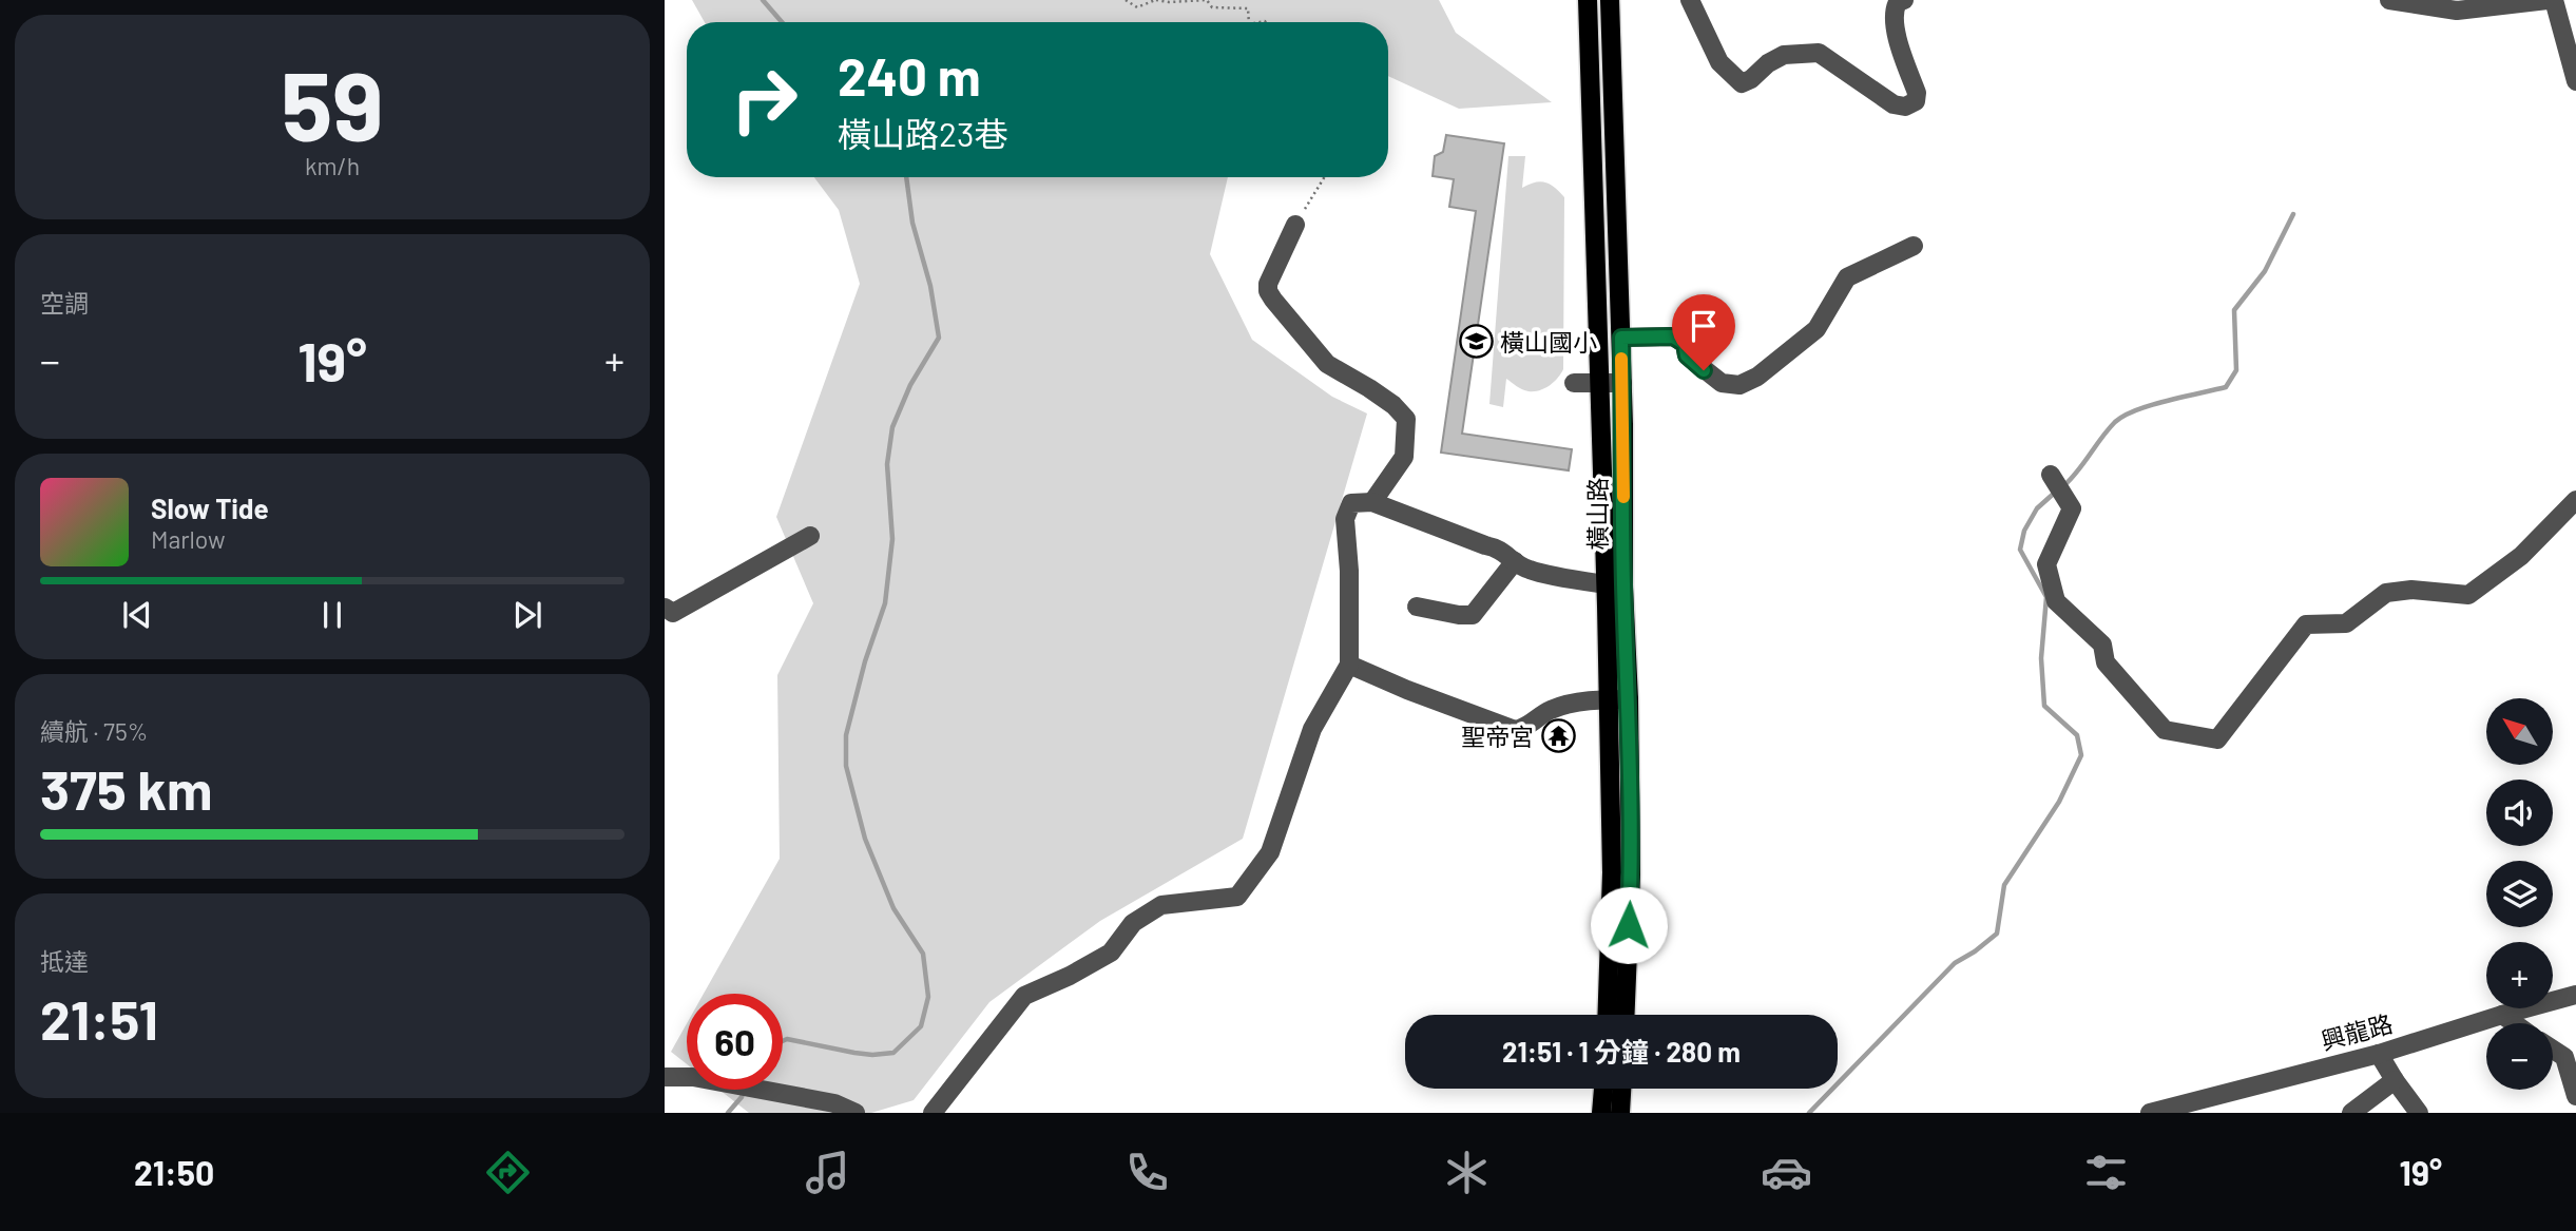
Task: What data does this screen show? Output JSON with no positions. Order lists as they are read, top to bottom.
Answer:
{
  "streets": {
    "main road": ["橫山路"],
    "street": ["興龍路"]
  },
  "places": {
    "school or university": ["橫山國小"],
    "temple": ["聖帝宮"]
  },
  "north": "top left",
  "page": {
    "tile": [
      ["59", "km/h"],
      "空調",
      ["續航 · 75%", "375 km"],
      ["抵達", "21:51"]
    ],
    "turn": ["240 m", "橫山路23巷"],
    "heat": ["−", "19°", "+"],
    "song": ["Slow Tide", "Marlow"],
    "map_buttons": ["+", "−"],
    "limit": "60",
    "trip": "21:51 · 1 分鐘 · 280 m",
    "tabs": ["21:50", "19°"]
  }
}
